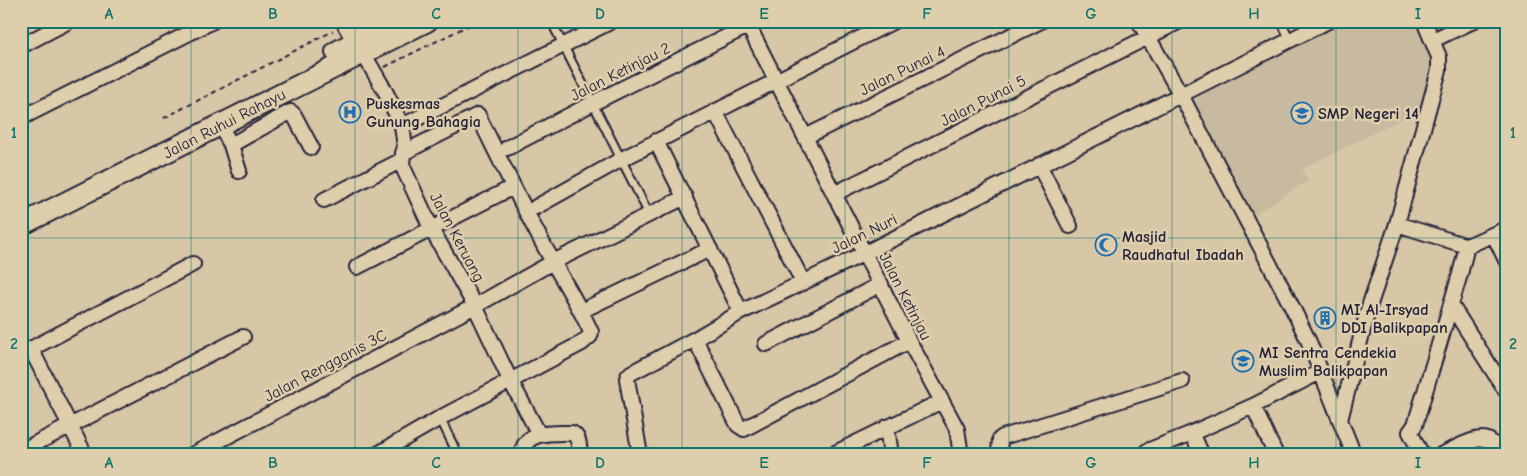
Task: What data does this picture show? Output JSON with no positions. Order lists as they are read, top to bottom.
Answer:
{
  "streets": {
    "main road": ["Jalan Ruhui Rahayu"],
    "street": [
      "Jalan Punai 4",
      "Jalan Ketinjau 2",
      "Jalan Punai 5",
      "Jalan Nuri",
      "Jalan Keruang",
      "Jalan Ketinjau",
      "Jalan Rengganis 3C"
    ]
  },
  "crossings": [
    ["Jalan Punai 4", "Jalan Ketinjau"],
    ["Jalan Ketinjau 2", "Jalan Ketinjau"],
    ["Jalan Punai 5", "Jalan Ketinjau"],
    ["Jalan Ruhui Rahayu", "Jalan Keruang"],
    ["Jalan Nuri", "Jalan Ketinjau"],
    ["Jalan Keruang", "Jalan Rengganis 3C"]
  ],
  "places": {
    "hospital": ["Puskesmas Gunung Bahagia"],
    "school or university": ["SMP Negeri 14", "MI Sentra Cendekia Muslim Balikpapan"],
    "mosque": ["Masjid Raudhatul Ibadah"],
    "building": ["MI Al-Irsyad DDI Balikpapan"]
  },
  "grid": {
    "columns": [
      "A",
      "B",
      "C",
      "D",
      "E",
      "F",
      "G",
      "H",
      "I"
    ],
    "rows": ["1", "2"]
  }
}
